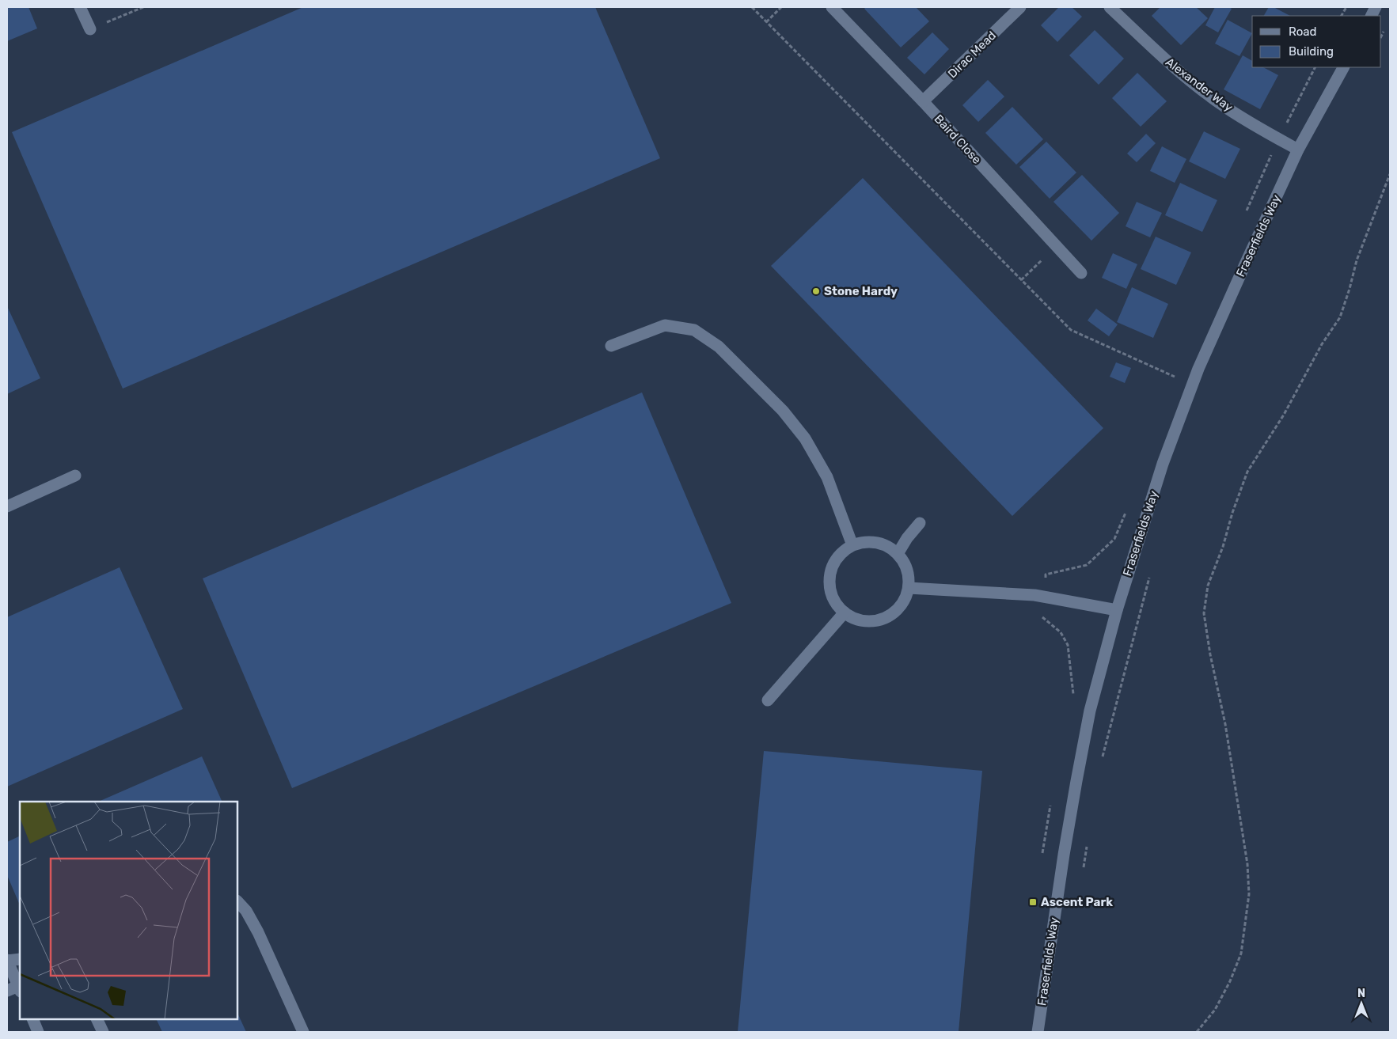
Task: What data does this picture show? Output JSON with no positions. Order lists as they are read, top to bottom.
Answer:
{
  "streets": {
    "street": [
      "Dirac Mead",
      "Alexander Way",
      "Baird Close",
      "Fraserfields Way"
    ]
  },
  "crossings": [
    ["Dirac Mead", "Baird Close"],
    ["Alexander Way", "Fraserfields Way"]
  ],
  "places": {
    "other": ["Stone Hardy"],
    "transit": ["Ascent Park"]
  },
  "legend": ["Road", "Building"],
  "north": "top"
}
